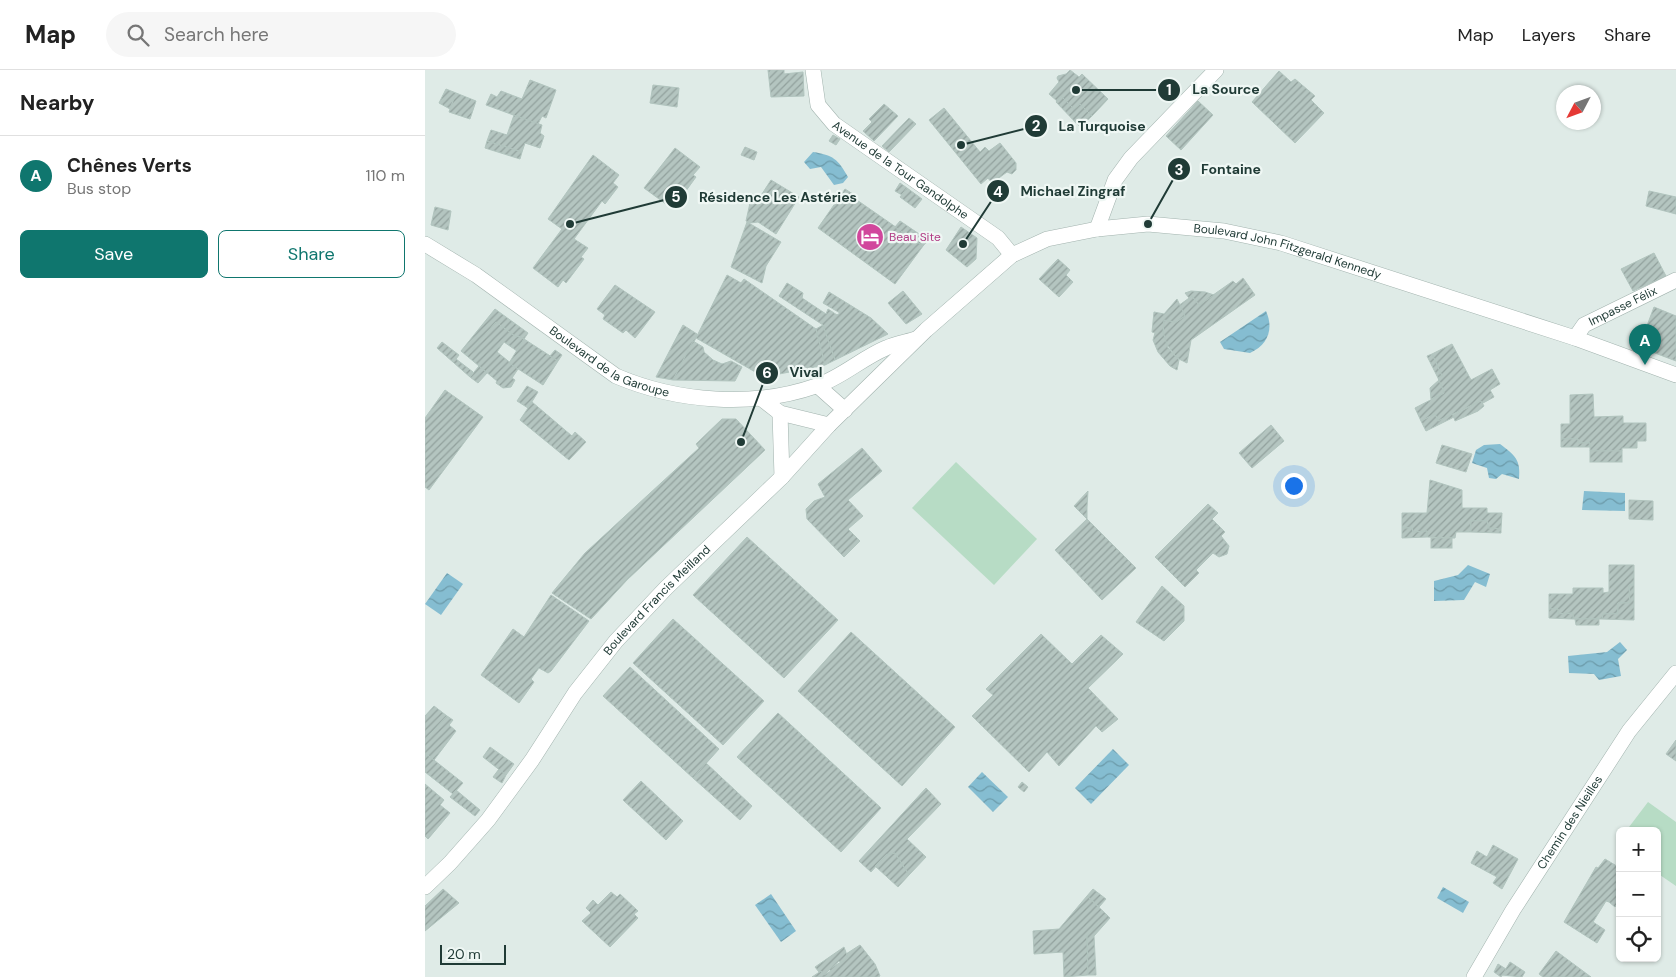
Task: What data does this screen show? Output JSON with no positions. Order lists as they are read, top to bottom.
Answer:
{
  "streets": {
    "street": [
      "Avenue de la Tour Gandolphe",
      "Boulevard John Fitzgerald Kennedy",
      "Impasse Félix",
      "Boulevard de la Garoupe",
      "Boulevard Francis Meilland",
      "Chemin des Nieilles"
    ]
  },
  "crossings": [
    ["Avenue de la Tour Gandolphe", "Boulevard John Fitzgerald Kennedy"],
    ["Boulevard John Fitzgerald Kennedy", "Impasse Félix"],
    ["Boulevard John Fitzgerald Kennedy", "Boulevard de la Garoupe"],
    ["Boulevard John Fitzgerald Kennedy", "Boulevard Francis Meilland"],
    ["Boulevard de la Garoupe", "Boulevard Francis Meilland"]
  ],
  "places": {
    "other": [
      "La Source",
      "La Turquoise",
      "Résidence Les Astéries",
      "Fontaine",
      "Michael Zingraf",
      "Vival"
    ],
    "hotel": ["Beau Site"]
  },
  "scale_bar": "20 m",
  "north": "bottom left",
  "page": {
    "header": "Map",
    "search": "Search here",
    "nav": ["Map", "Layers", "Share"],
    "heading": "Nearby",
    "list": [
      {
        "mark": "A",
        "name": "Chênes Verts",
        "note": "Bus stop",
        "value": "110 m"
      }
    ],
    "buttons": ["Save", "Share"],
    "pins": "A",
    "map_buttons": ["+", "−"],
    "scale": "20 m"
  }
}
